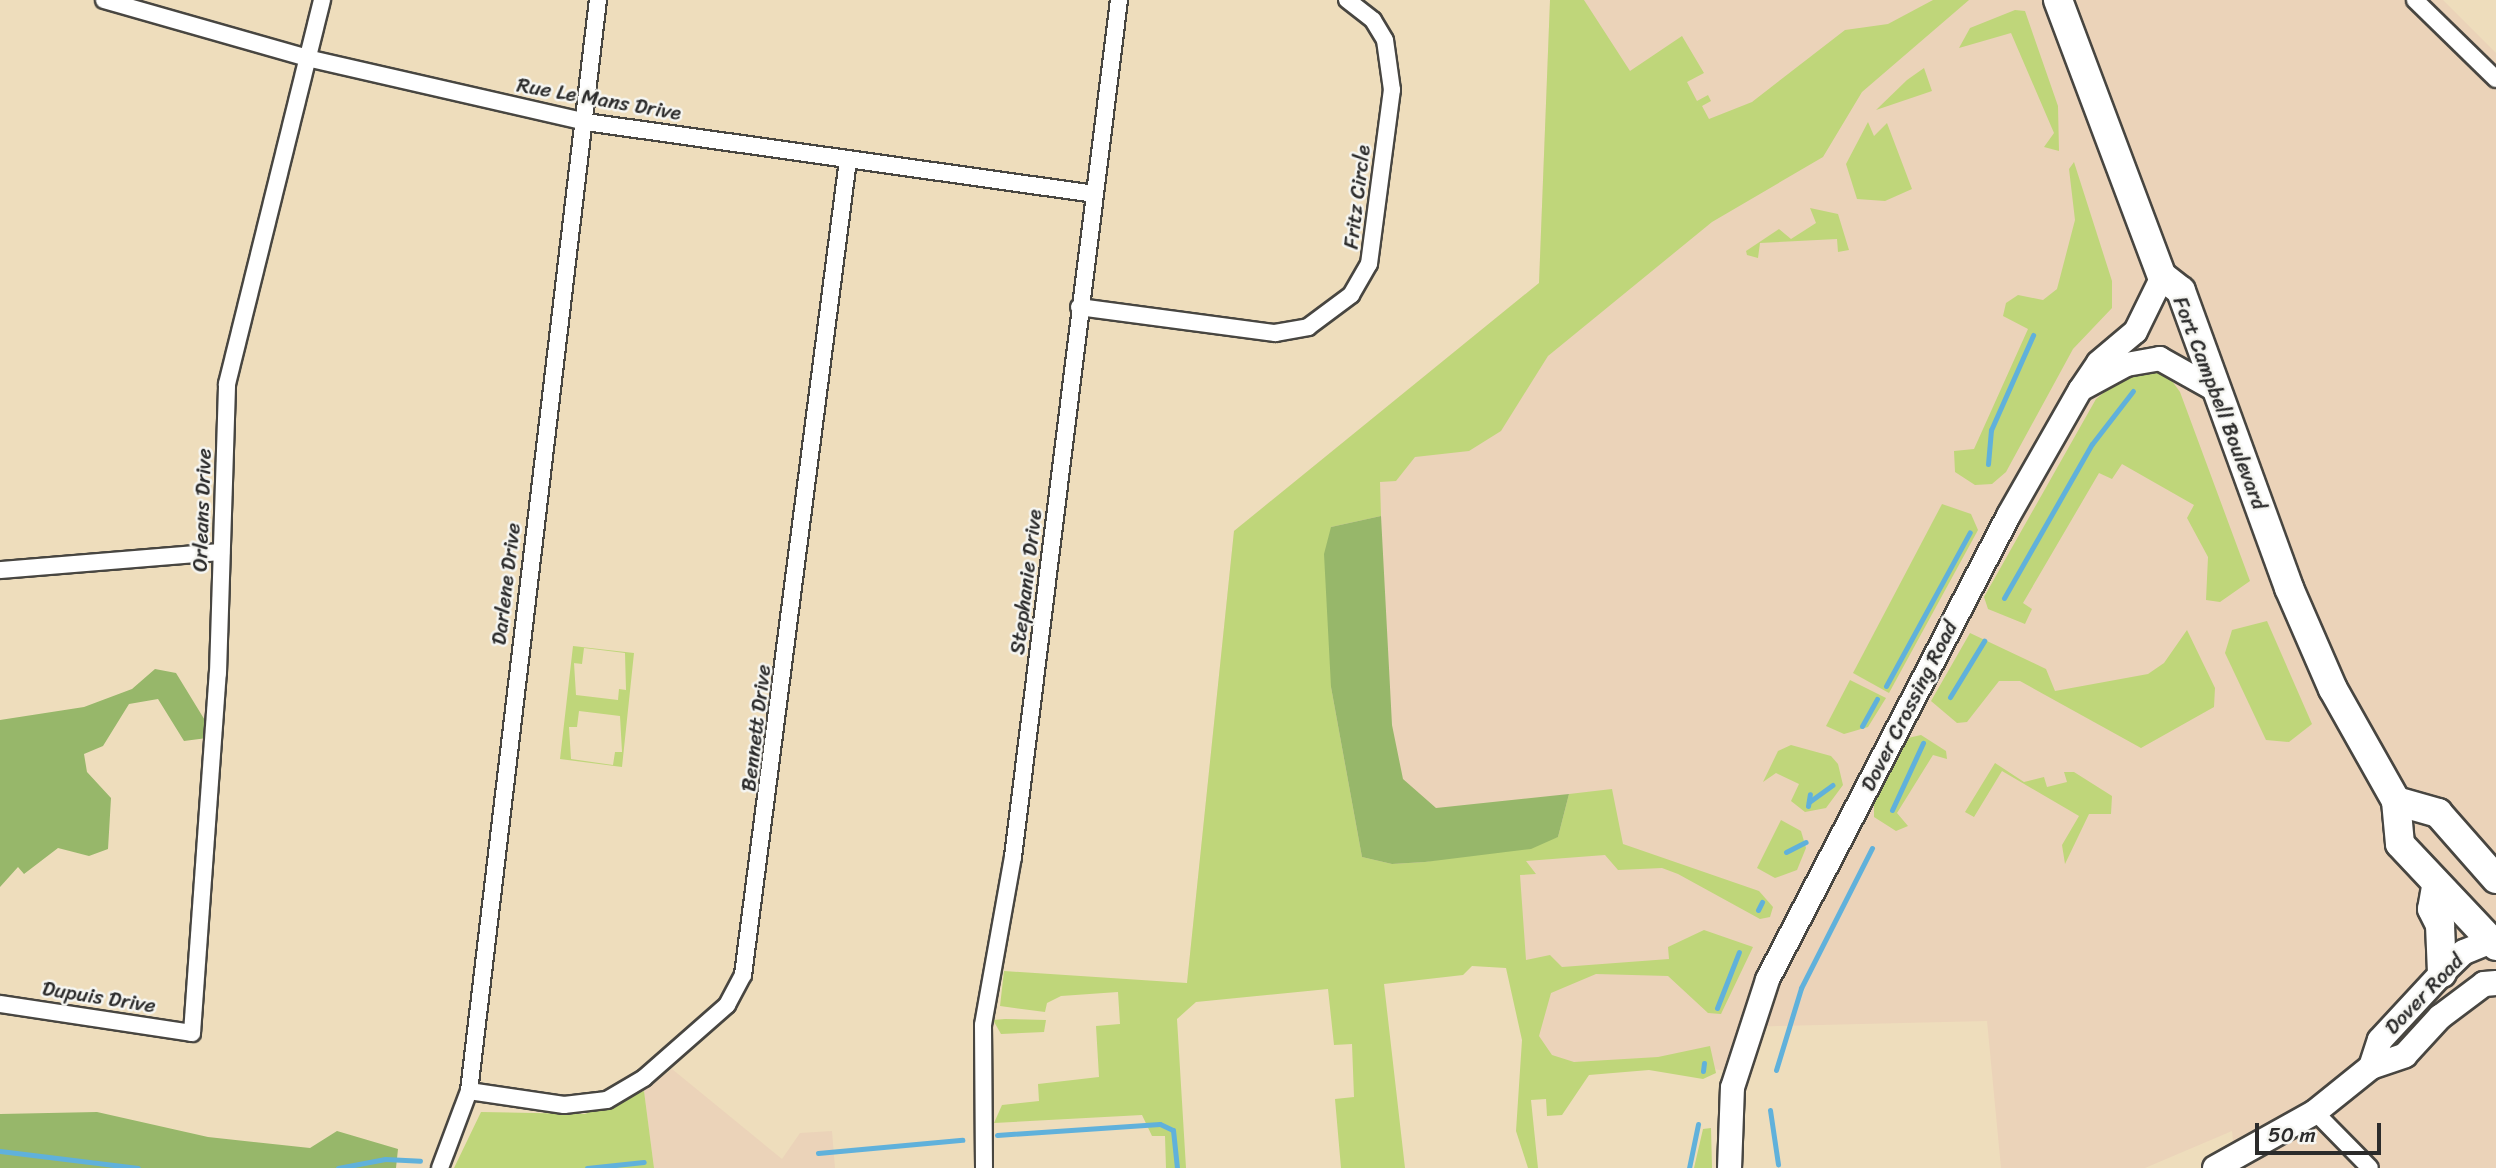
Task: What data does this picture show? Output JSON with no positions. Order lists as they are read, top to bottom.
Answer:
{
  "streets": {
    "highway": ["Fort Campbell Boulevard"],
    "main road": ["Dover Crossing Road", "Dover Road"],
    "street": [
      "Rue Le Mans Drive",
      "Fritz Circle",
      "Orleans Drive",
      "Stephanie Drive",
      "Darlene Drive",
      "Bennett Drive",
      "Dupuis Drive"
    ]
  },
  "crossings": [
    ["Rue Le Mans Drive", "Orleans Drive"],
    ["Rue Le Mans Drive", "Stephanie Drive"],
    ["Rue Le Mans Drive", "Darlene Drive"],
    ["Rue Le Mans Drive", "Bennett Drive"],
    ["Fritz Circle", "Stephanie Drive"],
    ["Fort Campbell Boulevard", "Dover Crossing Road"],
    ["Fort Campbell Boulevard", "Dover Road"],
    ["Orleans Drive", "Dupuis Drive"],
    ["Darlene Drive", "Bennett Drive"]
  ],
  "scale_bar": "50 m"
}
